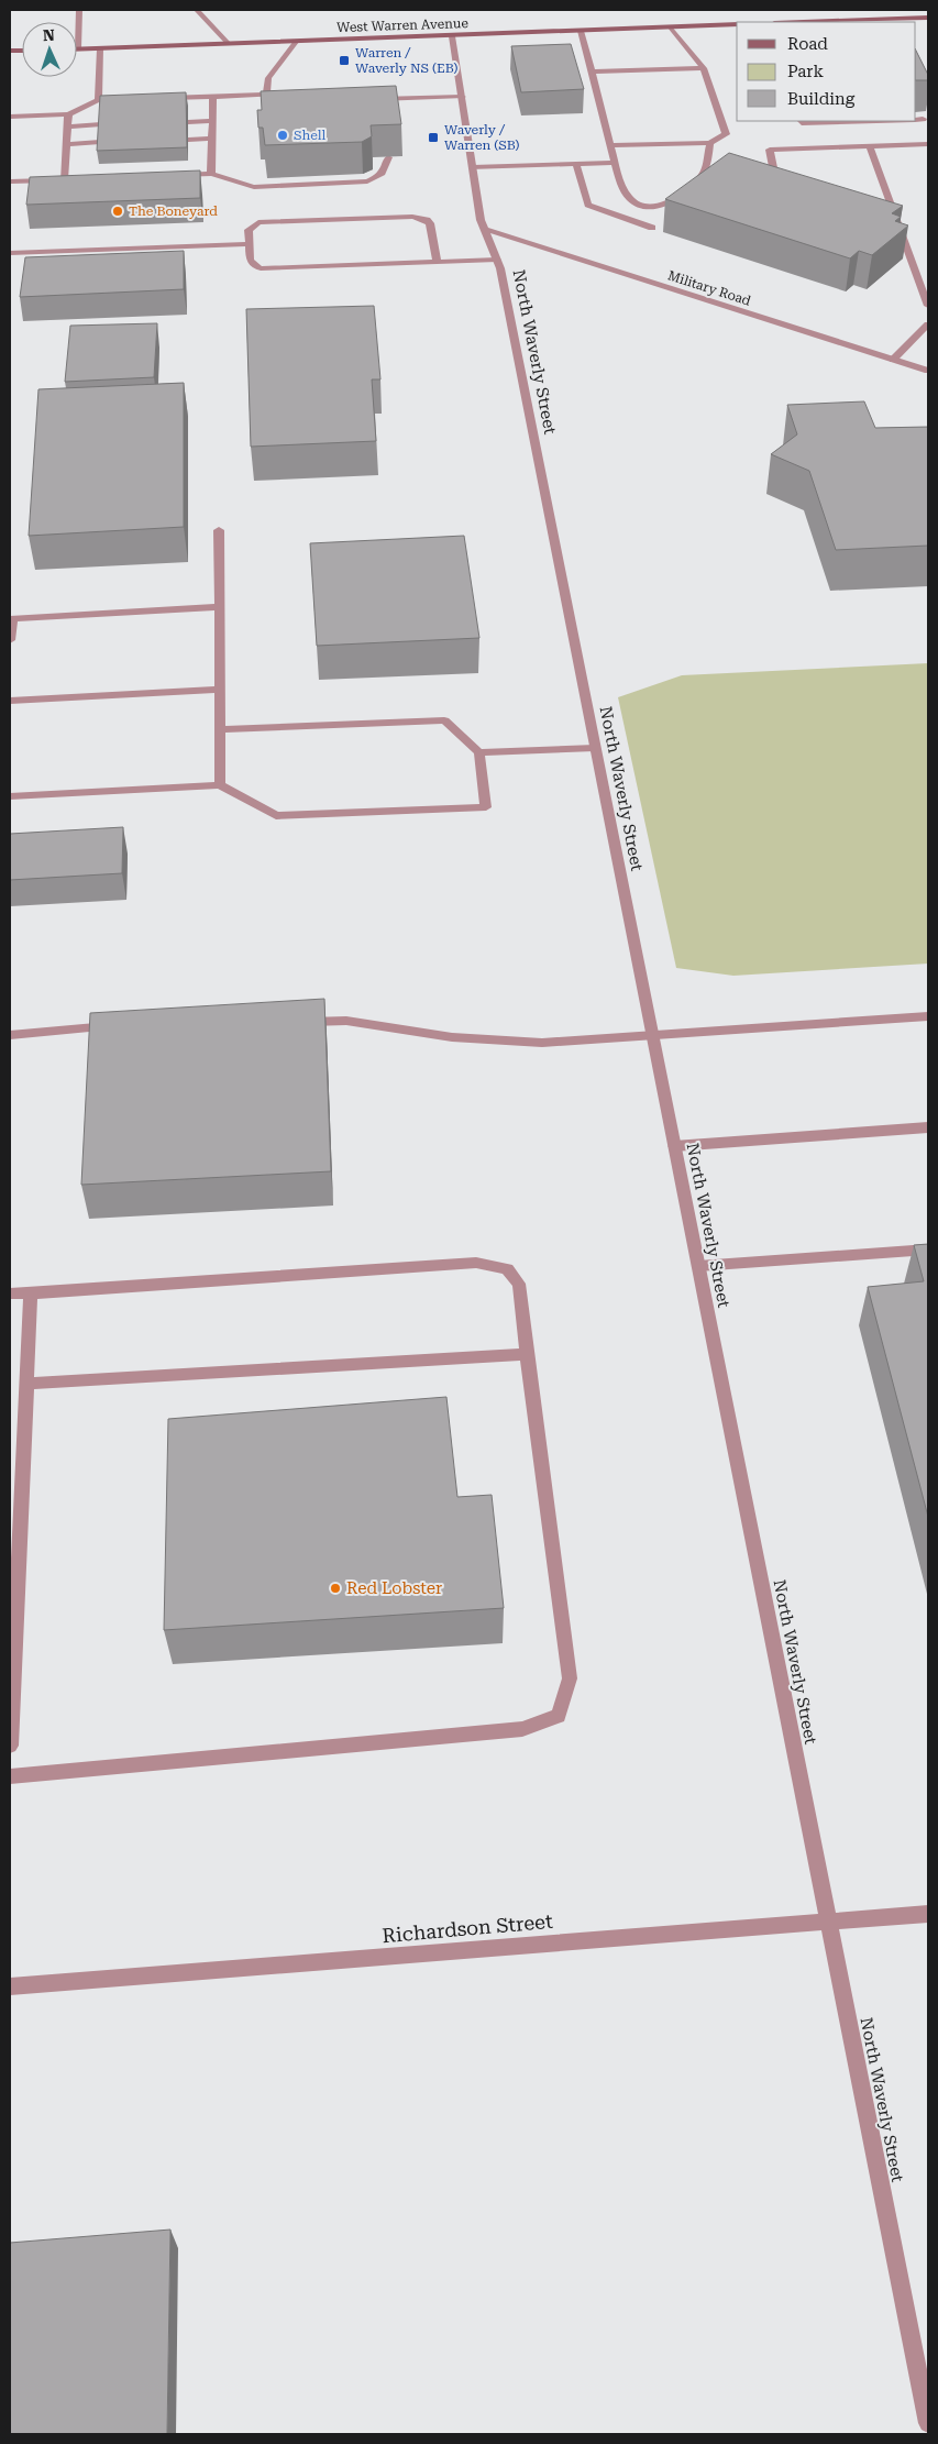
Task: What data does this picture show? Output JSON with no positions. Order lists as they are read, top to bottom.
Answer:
{
  "streets": {
    "main road": ["West Warren Avenue"],
    "street": ["Military Road", "North Waverly Street", "Richardson Street"]
  },
  "crossings": [
    ["West Warren Avenue", "North Waverly Street"],
    ["Military Road", "North Waverly Street"],
    ["North Waverly Street", "Richardson Street"]
  ],
  "places": {
    "transit": ["Warren / Waverly NS (EB)", "Waverly / Warren (SB)"],
    "other": ["Shell", "The Boneyard", "Red Lobster"]
  },
  "legend": ["Road", "Park", "Building"],
  "north": "top"
}
